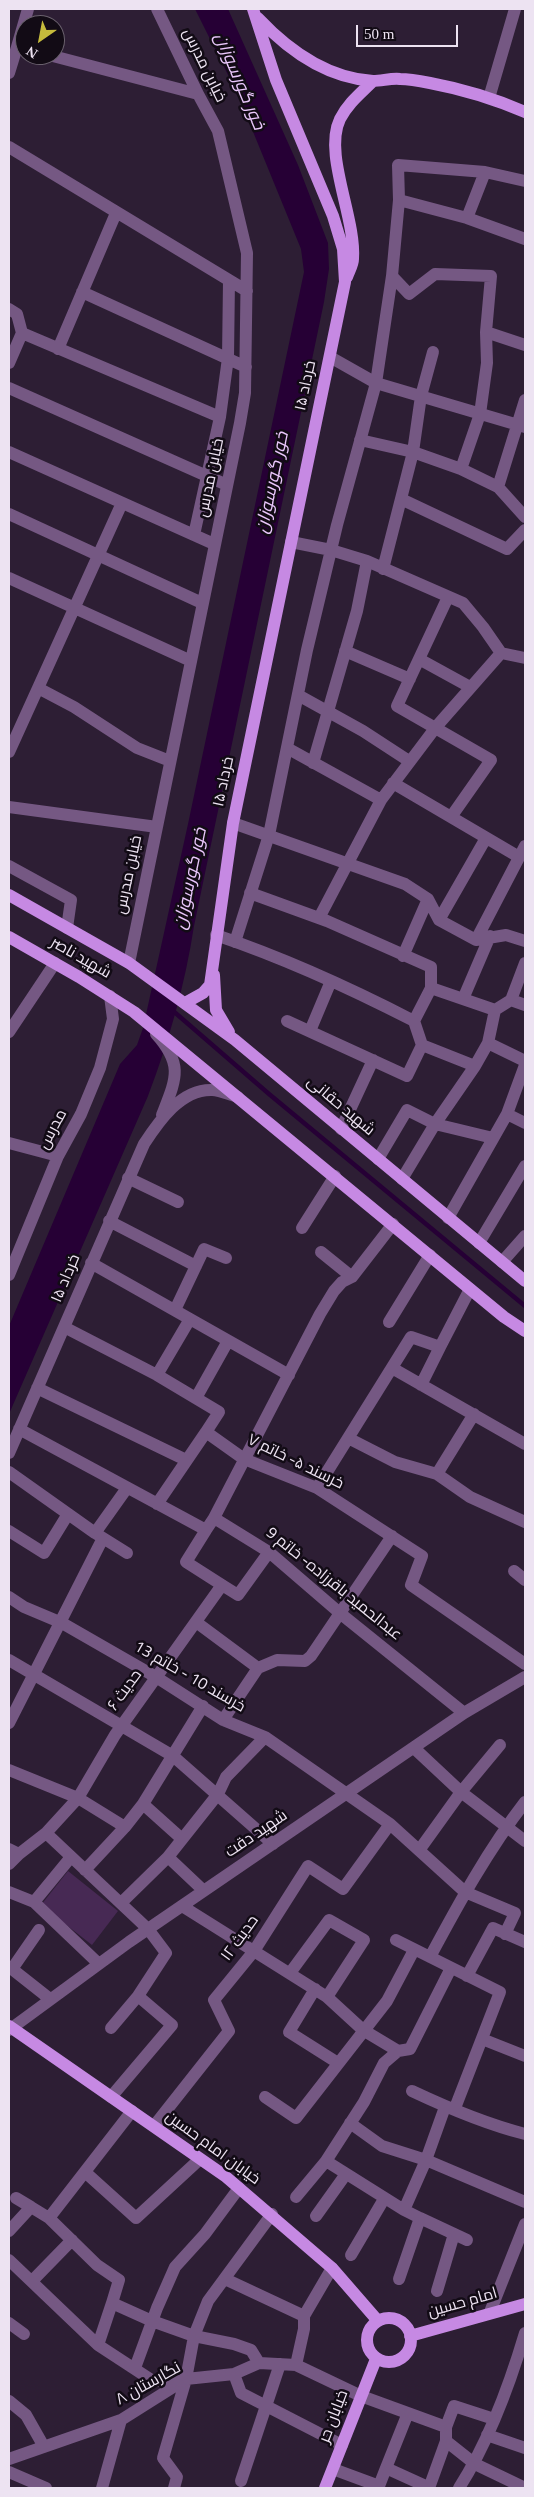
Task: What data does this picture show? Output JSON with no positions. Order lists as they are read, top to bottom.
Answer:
{
  "streets": {
    "main road": [
      "۱۵ خرداد",
      "شهید ناصر",
      "شهید حقانی",
      "خیابان امام حسین",
      "امام حسین",
      "خیابان حر"
    ],
    "street": [
      "خیابن مدرس",
      "مدرس",
      "خرسند ۵- خاتم ۷",
      "عبدالحمید باقرزاده- خاتم 9",
      "خرسند 10 - خاتم 13",
      "حدیث ۶",
      "شهید دقت",
      "حدیث ۱۲",
      "نگارستان ۸"
    ]
  },
  "crossings": [
    ["خیابن مدرس", "شهید ناصر"],
    ["خیابن مدرس", "شهید حقانی"],
    ["شهید ناصر", "شهید حقانی"],
    ["شهید ناصر", "مدرس"],
    ["عبدالحمید باقرزاده- خاتم 9", "شهید دقت"],
    ["خرسند 10 - خاتم 13", "حدیث ۶"],
    ["خرسند 10 - خاتم 13", "شهید دقت"],
    ["خرسند 10 - خاتم 13", "حدیث ۱۲"],
    ["شهید دقت", "خیابان امام حسین"],
    ["حدیث ۱۲", "خیابان امام حسین"],
    ["خیابان امام حسین", "امام حسین"],
    ["خیابان امام حسین", "خیابان حر"],
    ["امام حسین", "خیابان حر"],
    ["نگارستان ۸", "خیابان حر"]
  ],
  "water": ["خور گورسوزان"],
  "scale_bar": "50 m",
  "north": "bottom left"
}
